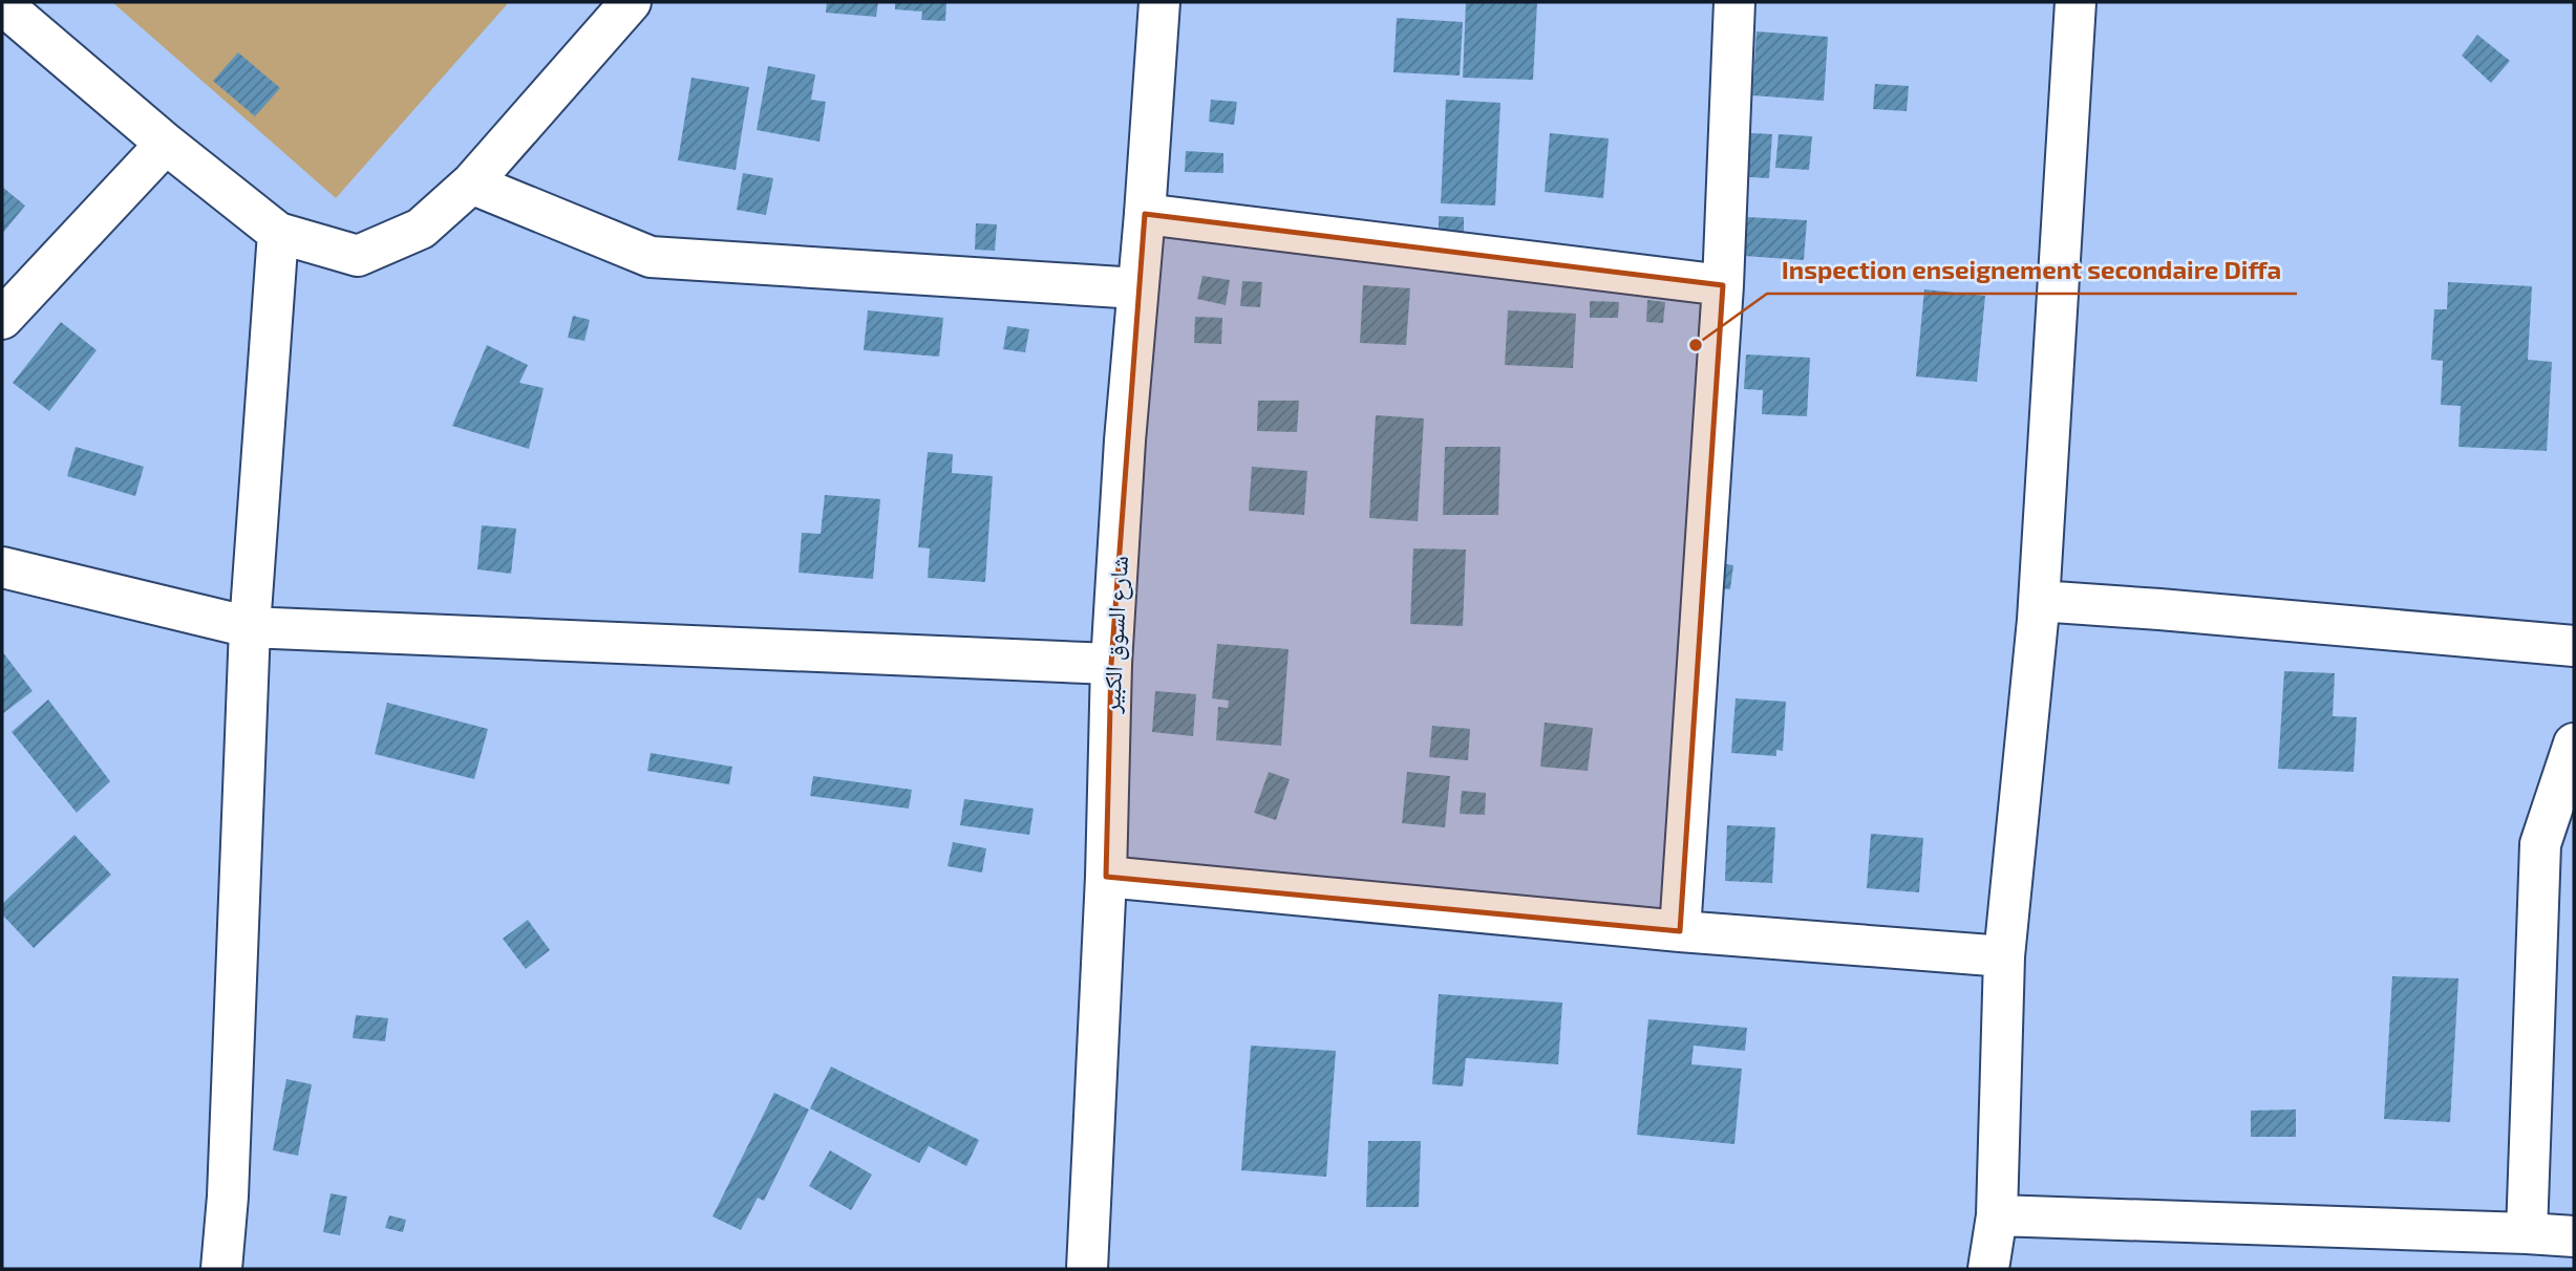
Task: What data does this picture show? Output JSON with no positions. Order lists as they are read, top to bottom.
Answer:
{
  "streets": {
    "street": ["شارع السوق الكبير"]
  },
  "places": ["Inspection enseignement secondaire Diffa"]
}
